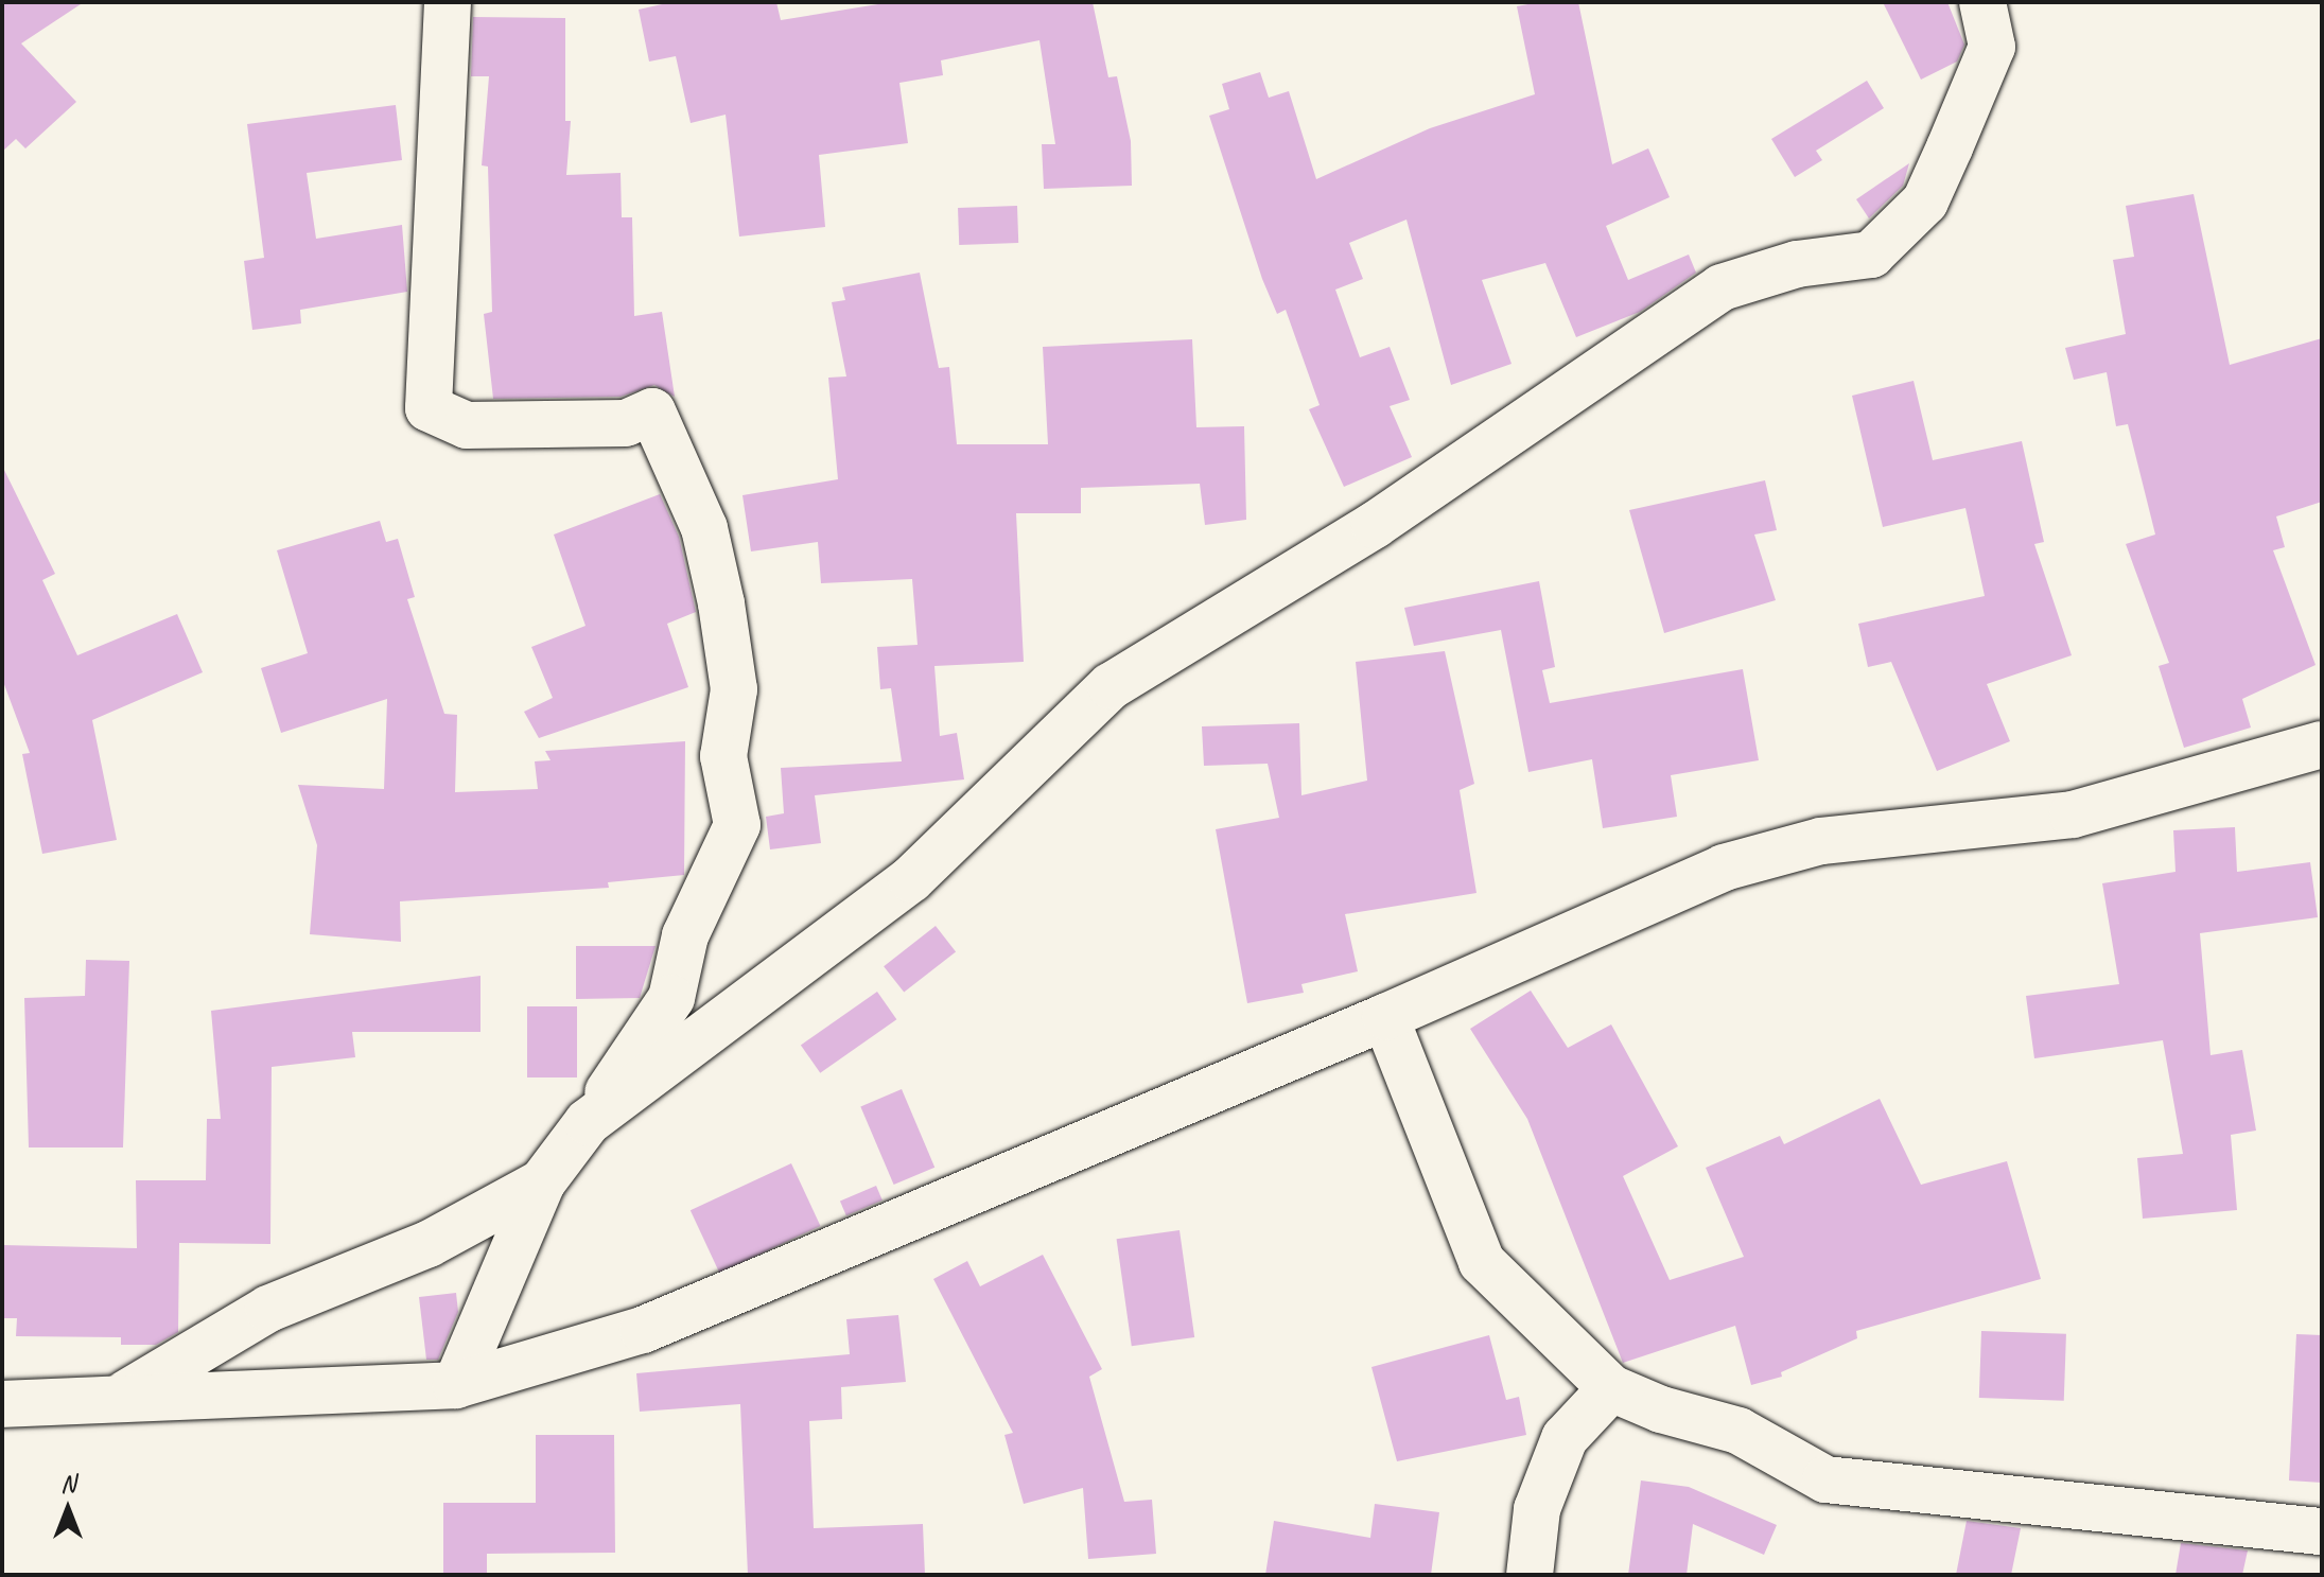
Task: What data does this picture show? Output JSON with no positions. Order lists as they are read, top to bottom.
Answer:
{
  "north": "top"
}
